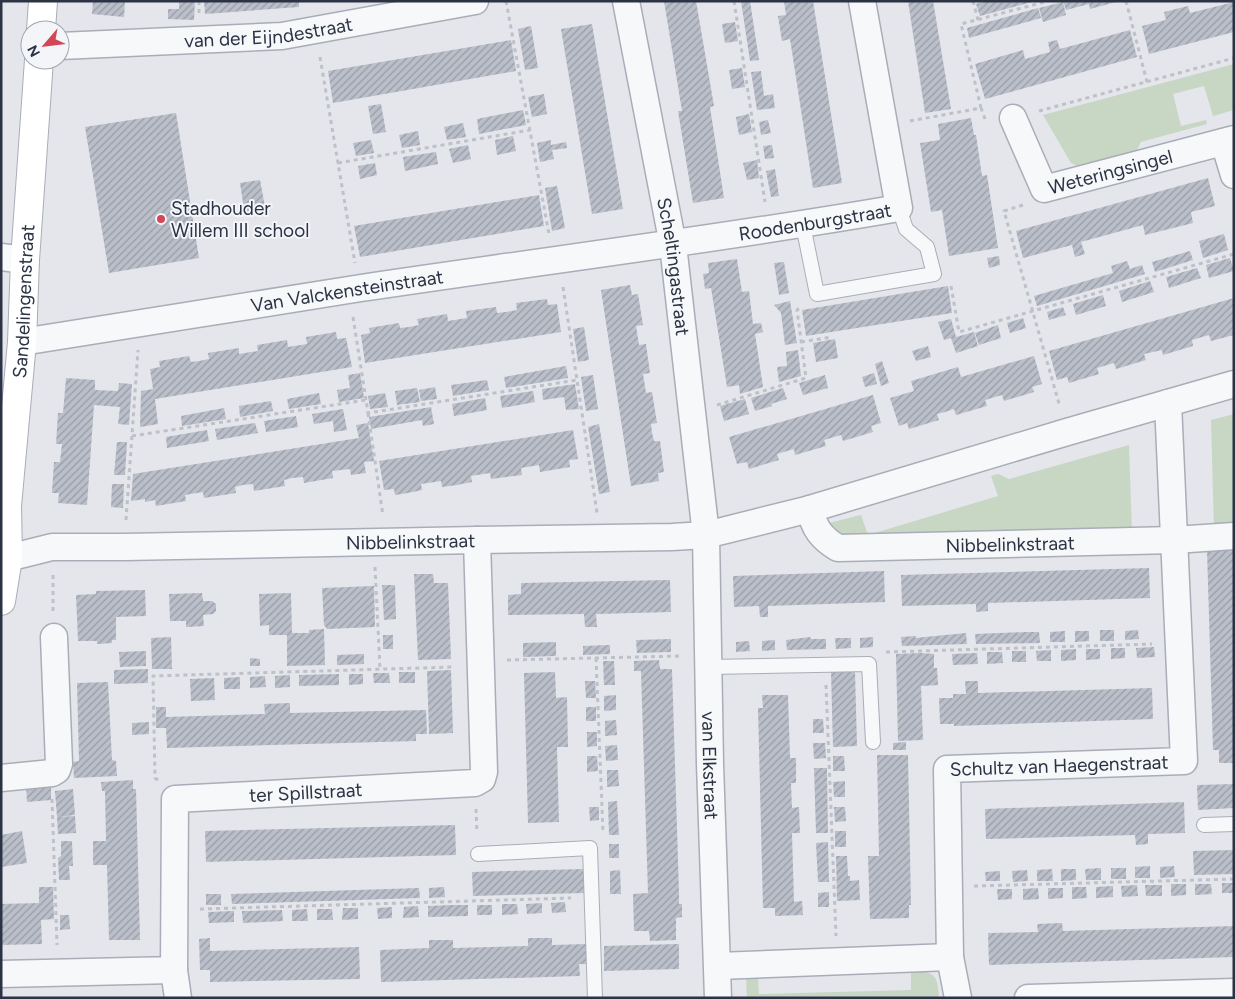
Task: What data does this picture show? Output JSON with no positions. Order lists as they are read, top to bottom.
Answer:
{
  "streets": {
    "street": [
      "van der Eijndestraat",
      "Weteringsingel",
      "Roodenburgstraat",
      "Scheltingastraat",
      "Van Valckensteinstraat",
      "Sandelingenstraat",
      "Nibbelinkstraat",
      "van Elkstraat",
      "Schultz van Haegenstraat",
      "ter Spillstraat"
    ]
  },
  "crossings": [
    ["Roodenburgstraat", "Scheltingastraat"],
    ["Roodenburgstraat", "Van Valckensteinstraat"],
    ["Scheltingastraat", "Van Valckensteinstraat"],
    ["Scheltingastraat", "Nibbelinkstraat"],
    ["Scheltingastraat", "van Elkstraat"],
    ["Van Valckensteinstraat", "Sandelingenstraat"],
    ["Sandelingenstraat", "Nibbelinkstraat"],
    ["Nibbelinkstraat", "van Elkstraat"],
    ["Nibbelinkstraat", "Schultz van Haegenstraat"]
  ],
  "places": ["Stadhouder Willem III school"],
  "north": "bottom left"
}
